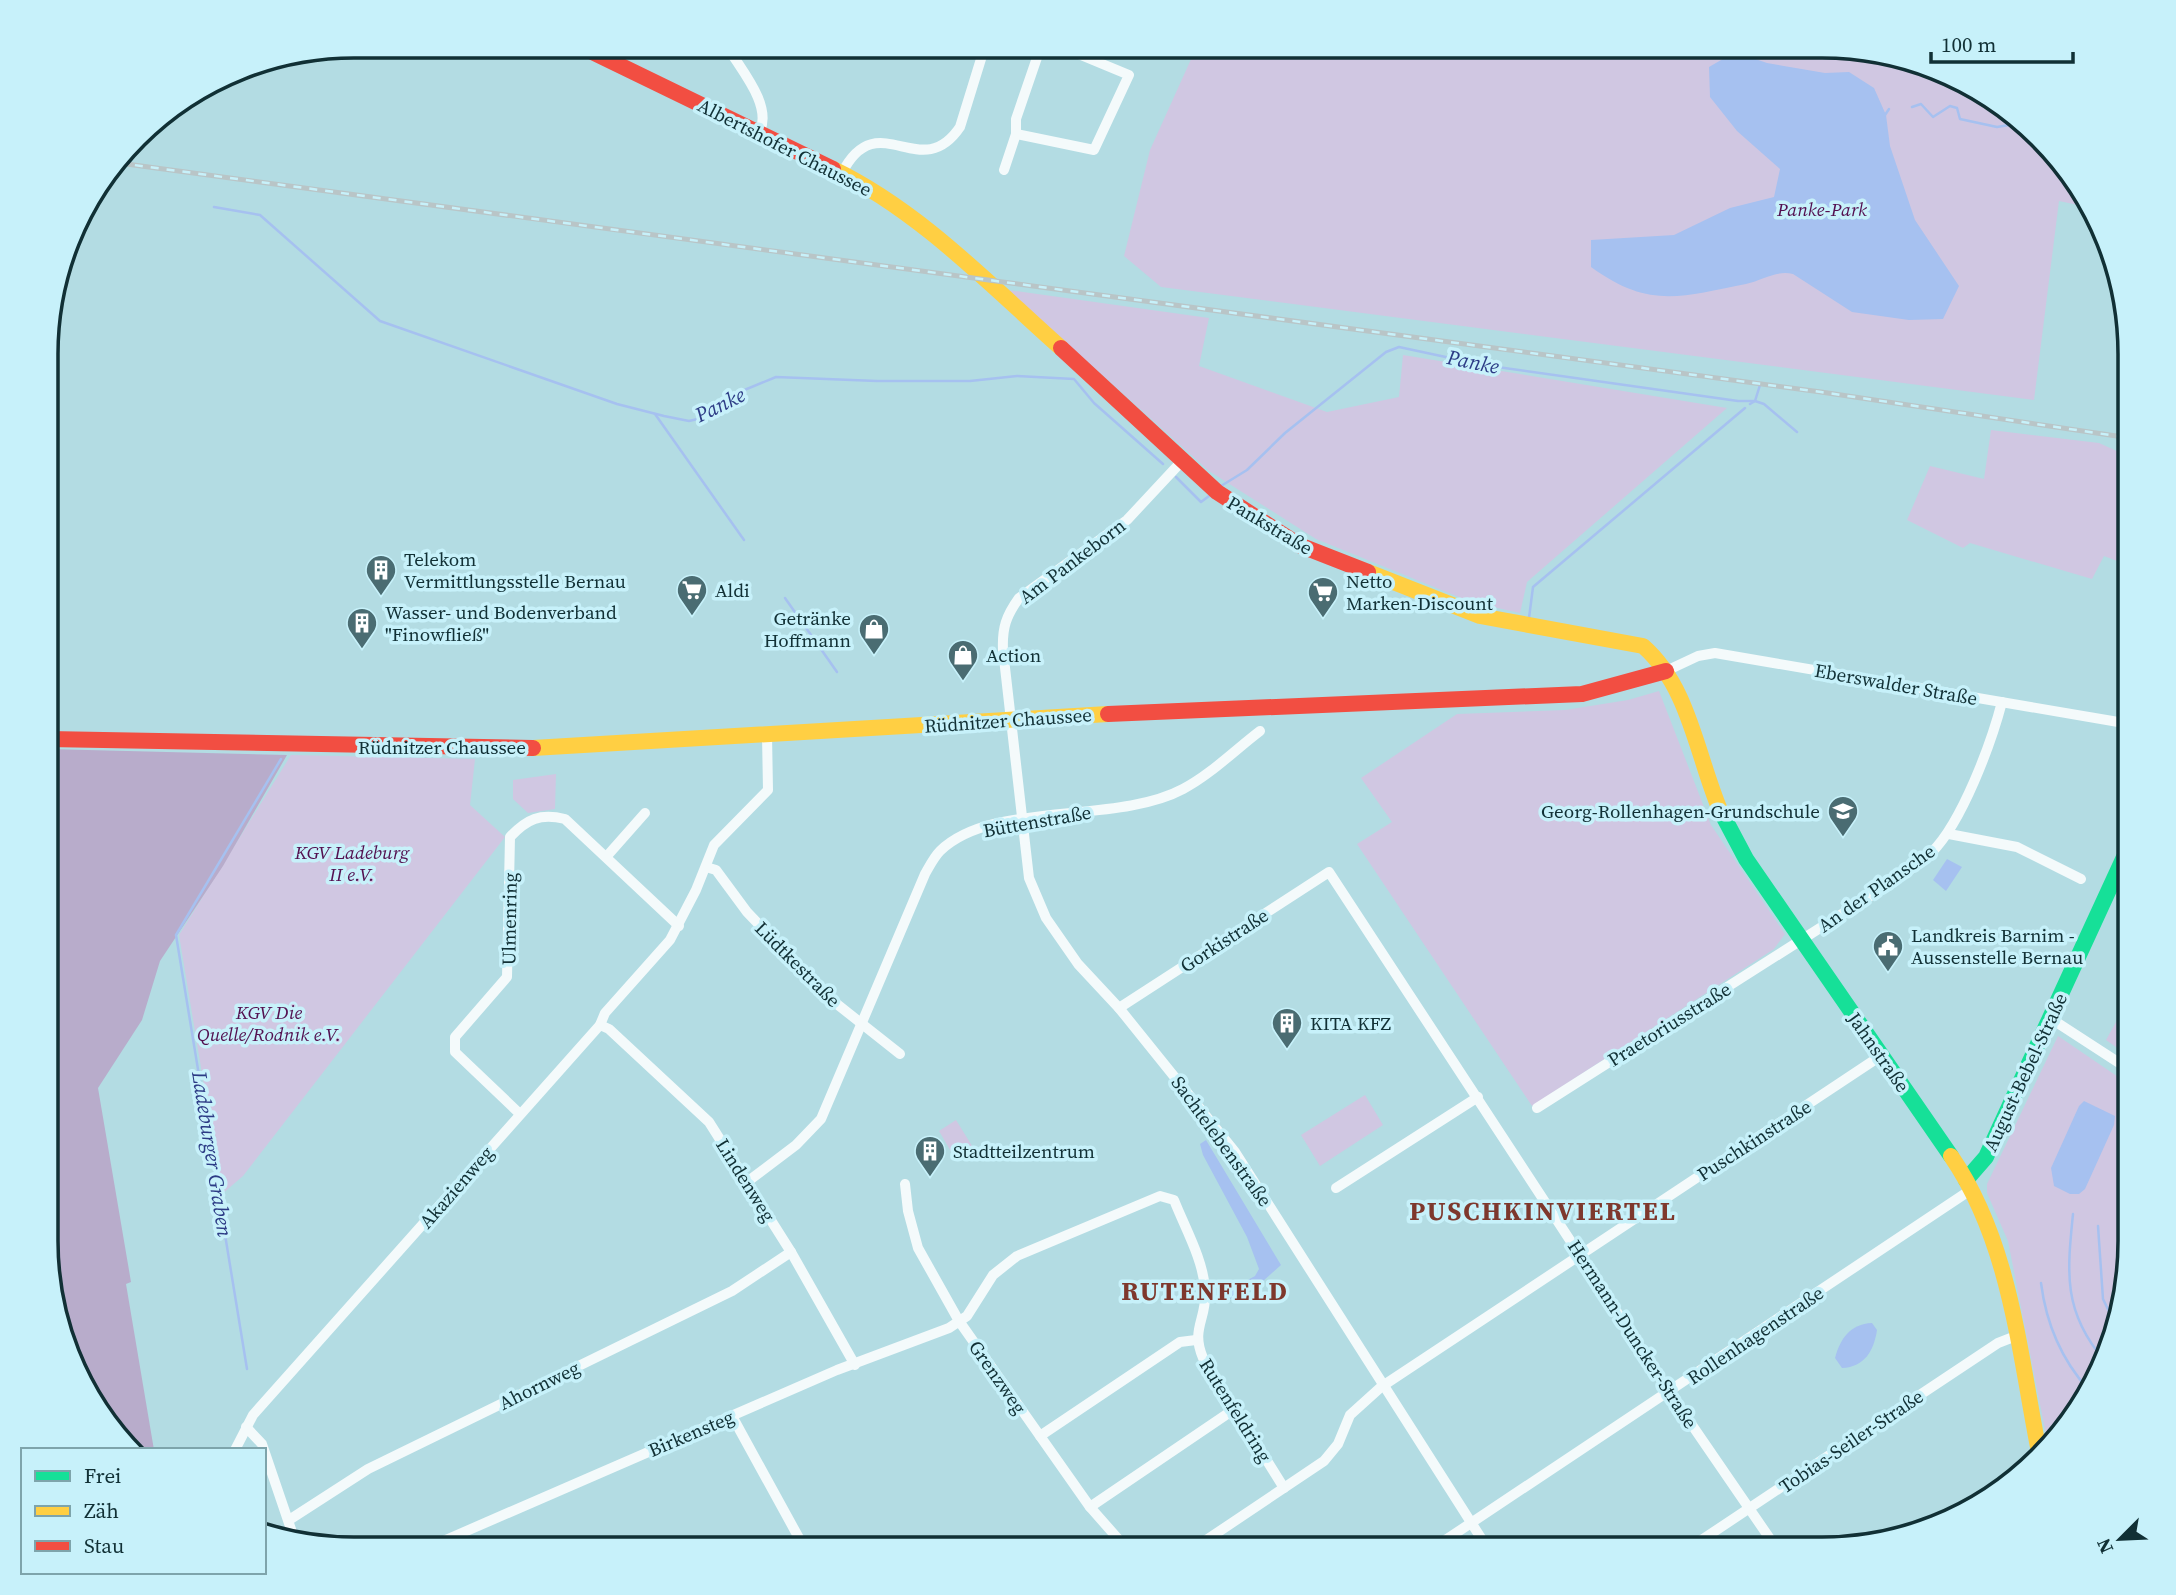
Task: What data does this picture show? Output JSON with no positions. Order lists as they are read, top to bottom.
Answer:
{
  "streets": {
    "main road": [
      "Albertshofer Chaussee",
      "Pankstraße",
      "Rüdnitzer Chaussee",
      "Jahnstraße",
      "August-Bebel-Straße"
    ],
    "street": [
      "Am Pankeborn",
      "Eberswalder Straße",
      "Büttenstraße",
      "An der Plansche",
      "Ulmenring",
      "Gorkistraße",
      "Lüdtkestraße",
      "Praetoriusstraße",
      "Puschkinstraße",
      "Sachtelebenstraße",
      "Lindenweg",
      "Akazienweg",
      "Hermann-Duncker-Straße",
      "Rollenhagenstraße",
      "Grenzweg",
      "Ahornweg",
      "Rutenfeldring",
      "Birkensteg",
      "Tobias-Seiler-Straße"
    ]
  },
  "crossings": [
    ["Albertshofer Chaussee", "Pankstraße"],
    ["Pankstraße", "Am Pankeborn"],
    ["Pankstraße", "Eberswalder Straße"],
    ["Pankstraße", "Rüdnitzer Chaussee"],
    ["Pankstraße", "Jahnstraße"],
    ["Am Pankeborn", "Rüdnitzer Chaussee"],
    ["Am Pankeborn", "Sachtelebenstraße"],
    ["Eberswalder Straße", "Rüdnitzer Chaussee"],
    ["Eberswalder Straße", "An der Plansche"],
    ["Eberswalder Straße", "Jahnstraße"],
    ["Rüdnitzer Chaussee", "Jahnstraße"],
    ["Rüdnitzer Chaussee", "Sachtelebenstraße"],
    ["Rüdnitzer Chaussee", "Akazienweg"],
    ["Büttenstraße", "Lüdtkestraße"],
    ["Büttenstraße", "Sachtelebenstraße"],
    ["Büttenstraße", "Lindenweg"],
    ["An der Plansche", "Praetoriusstraße"],
    ["An der Plansche", "Jahnstraße"],
    ["Ulmenring", "Akazienweg"],
    ["Gorkistraße", "Sachtelebenstraße"],
    ["Gorkistraße", "Hermann-Duncker-Straße"],
    ["Lüdtkestraße", "Akazienweg"],
    ["Praetoriusstraße", "Jahnstraße"],
    ["Jahnstraße", "August-Bebel-Straße"],
    ["Jahnstraße", "Puschkinstraße"],
    ["Jahnstraße", "Rollenhagenstraße"],
    ["Jahnstraße", "Tobias-Seiler-Straße"],
    ["August-Bebel-Straße", "Rollenhagenstraße"],
    ["Puschkinstraße", "Sachtelebenstraße"],
    ["Puschkinstraße", "Hermann-Duncker-Straße"],
    ["Sachtelebenstraße", "Rollenhagenstraße"],
    ["Lindenweg", "Akazienweg"],
    ["Lindenweg", "Ahornweg"],
    ["Lindenweg", "Birkensteg"],
    ["Hermann-Duncker-Straße", "Rollenhagenstraße"],
    ["Hermann-Duncker-Straße", "Tobias-Seiler-Straße"],
    ["Grenzweg", "Rutenfeldring"],
    ["Grenzweg", "Birkensteg"],
    ["Rutenfeldring", "Birkensteg"]
  ],
  "districts": ["PUSCHKINVIERTEL", "RUTENFELD"],
  "water": ["Panke", "Ladeburger Graben"],
  "parks": ["Panke-Park", "KGV Ladeburg II e.V.", "KGV Die Quelle/Rodnik e.V."],
  "places": {
    "building": [
      "Telekom Vermittlungsstelle Bernau",
      "Wasser- und Bodenverband \"Finowfließ\"",
      "KITA KFZ",
      "Stadtteilzentrum"
    ],
    "supermarket": ["Aldi", "Netto Marken-Discount"],
    "shop": ["Getränke Hoffmann", "Action"],
    "school or university": ["Georg-Rollenhagen-Grundschule"],
    "public building": ["Landkreis Barnim - Aussenstelle Bernau"]
  },
  "legend": ["Frei", "Zäh", "Stau"],
  "scale_bar": "100 m",
  "north": "bottom left"
}
